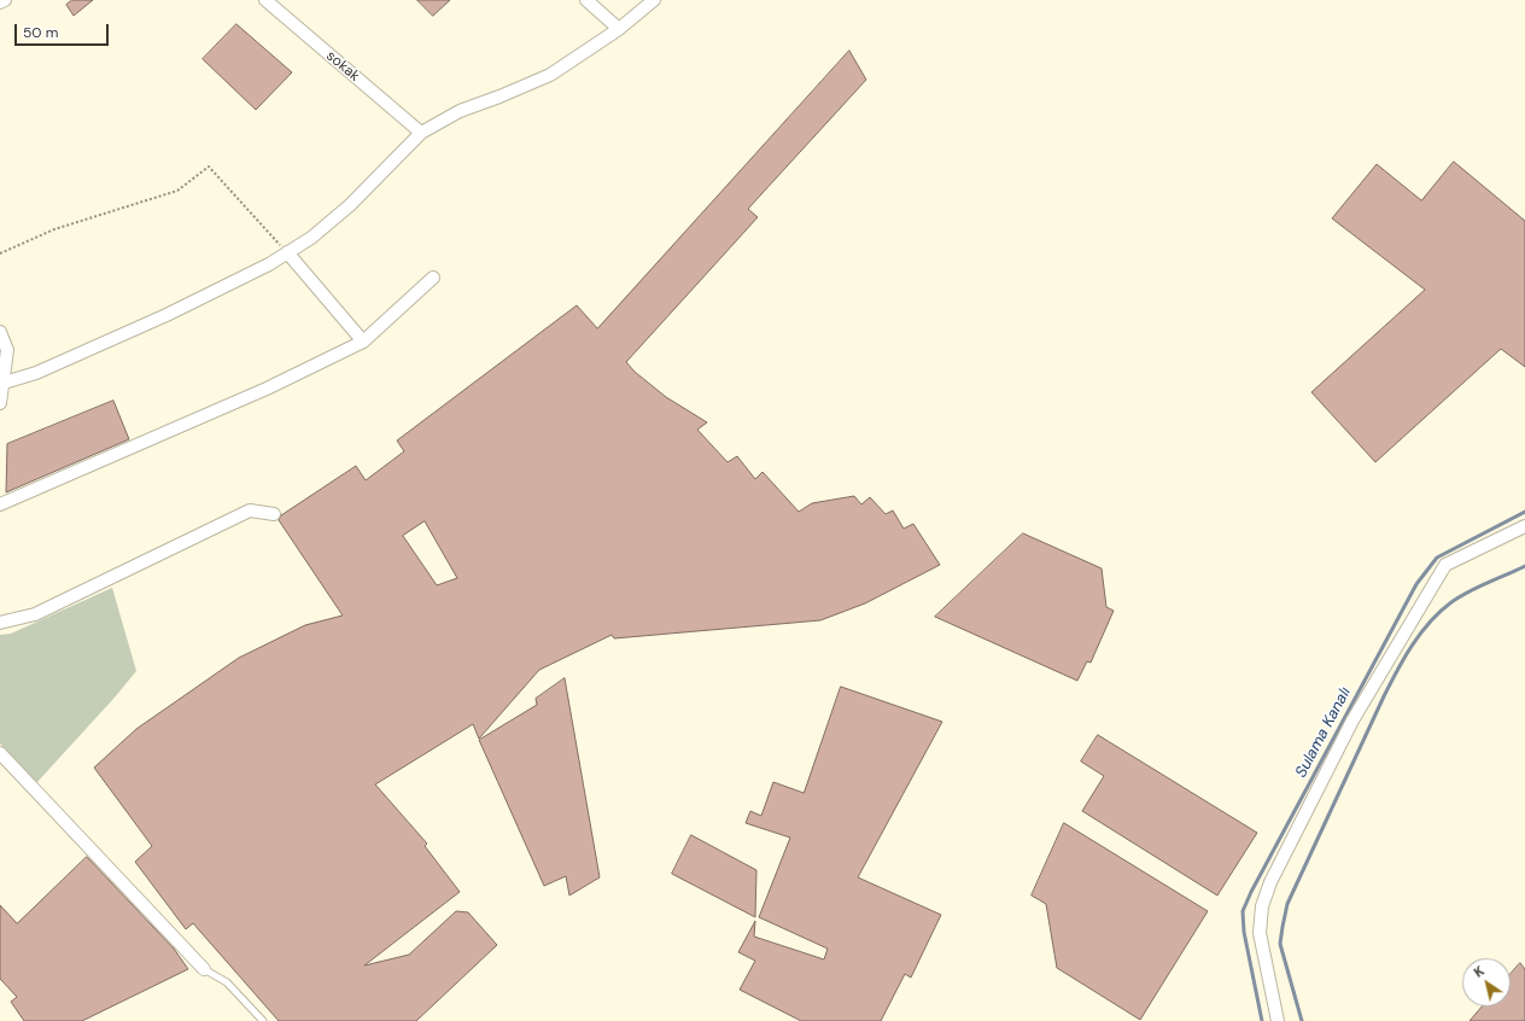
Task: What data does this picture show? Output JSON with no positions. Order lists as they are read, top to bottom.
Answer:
{
  "streets": {
    "street": ["sokak"]
  },
  "water": ["Sulama Kanalı"],
  "scale_bar": "50 m",
  "north": "top left"
}
